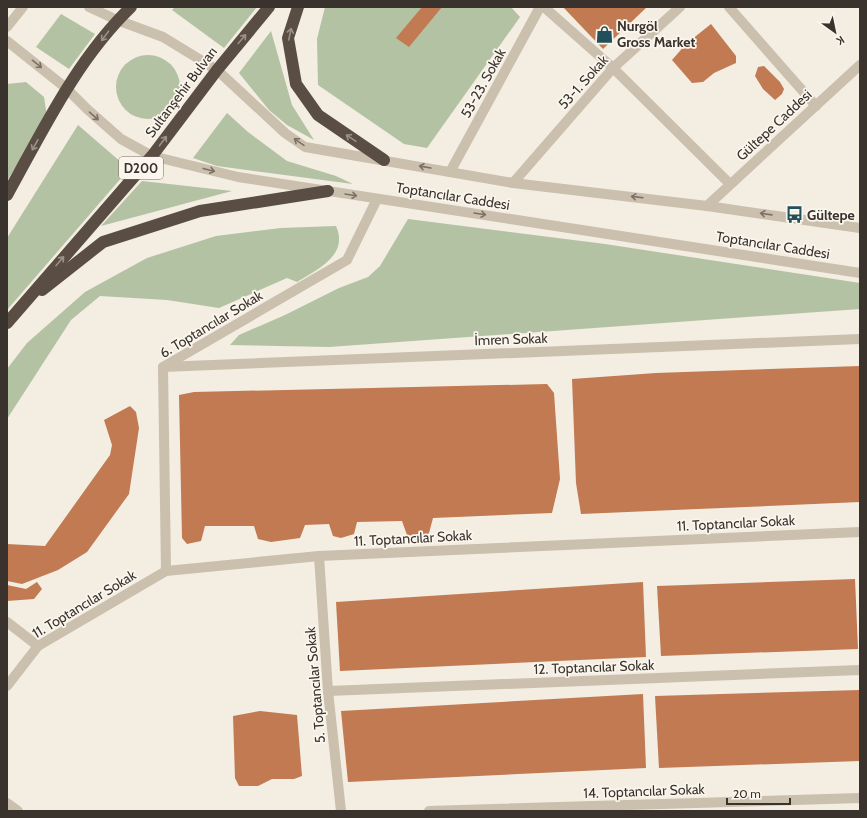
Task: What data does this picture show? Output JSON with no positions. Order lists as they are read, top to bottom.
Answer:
{
  "streets": {
    "highway": ["Sultanşehir Bulvarı", "D200"],
    "street": [
      "53-1. Sokak",
      "53-23. Sokak",
      "Gültepe Caddesi",
      "Toptancılar Caddesi",
      "6. Toptancılar Sokak",
      "İmren Sokak",
      "11. Toptancılar Sokak",
      "12. Toptancılar Sokak",
      "5. Toptancılar Sokak",
      "14. Toptancılar Sokak"
    ]
  },
  "crossings": [
    ["53-1. Sokak", "Toptancılar Caddesi"],
    ["53-23. Sokak", "Toptancılar Caddesi"],
    ["Sultanşehir Bulvarı", "Toptancılar Caddesi"],
    ["Gültepe Caddesi", "Toptancılar Caddesi"],
    ["Toptancılar Caddesi", "6. Toptancılar Sokak"],
    ["6. Toptancılar Sokak", "İmren Sokak"],
    ["6. Toptancılar Sokak", "11. Toptancılar Sokak"],
    ["11. Toptancılar Sokak", "5. Toptancılar Sokak"],
    ["12. Toptancılar Sokak", "5. Toptancılar Sokak"]
  ],
  "places": {
    "shop": ["Nurgöl Gross Market"],
    "bus stop": ["Gültepe"]
  },
  "scale_bar": "20 m",
  "north": "bottom right"
}
